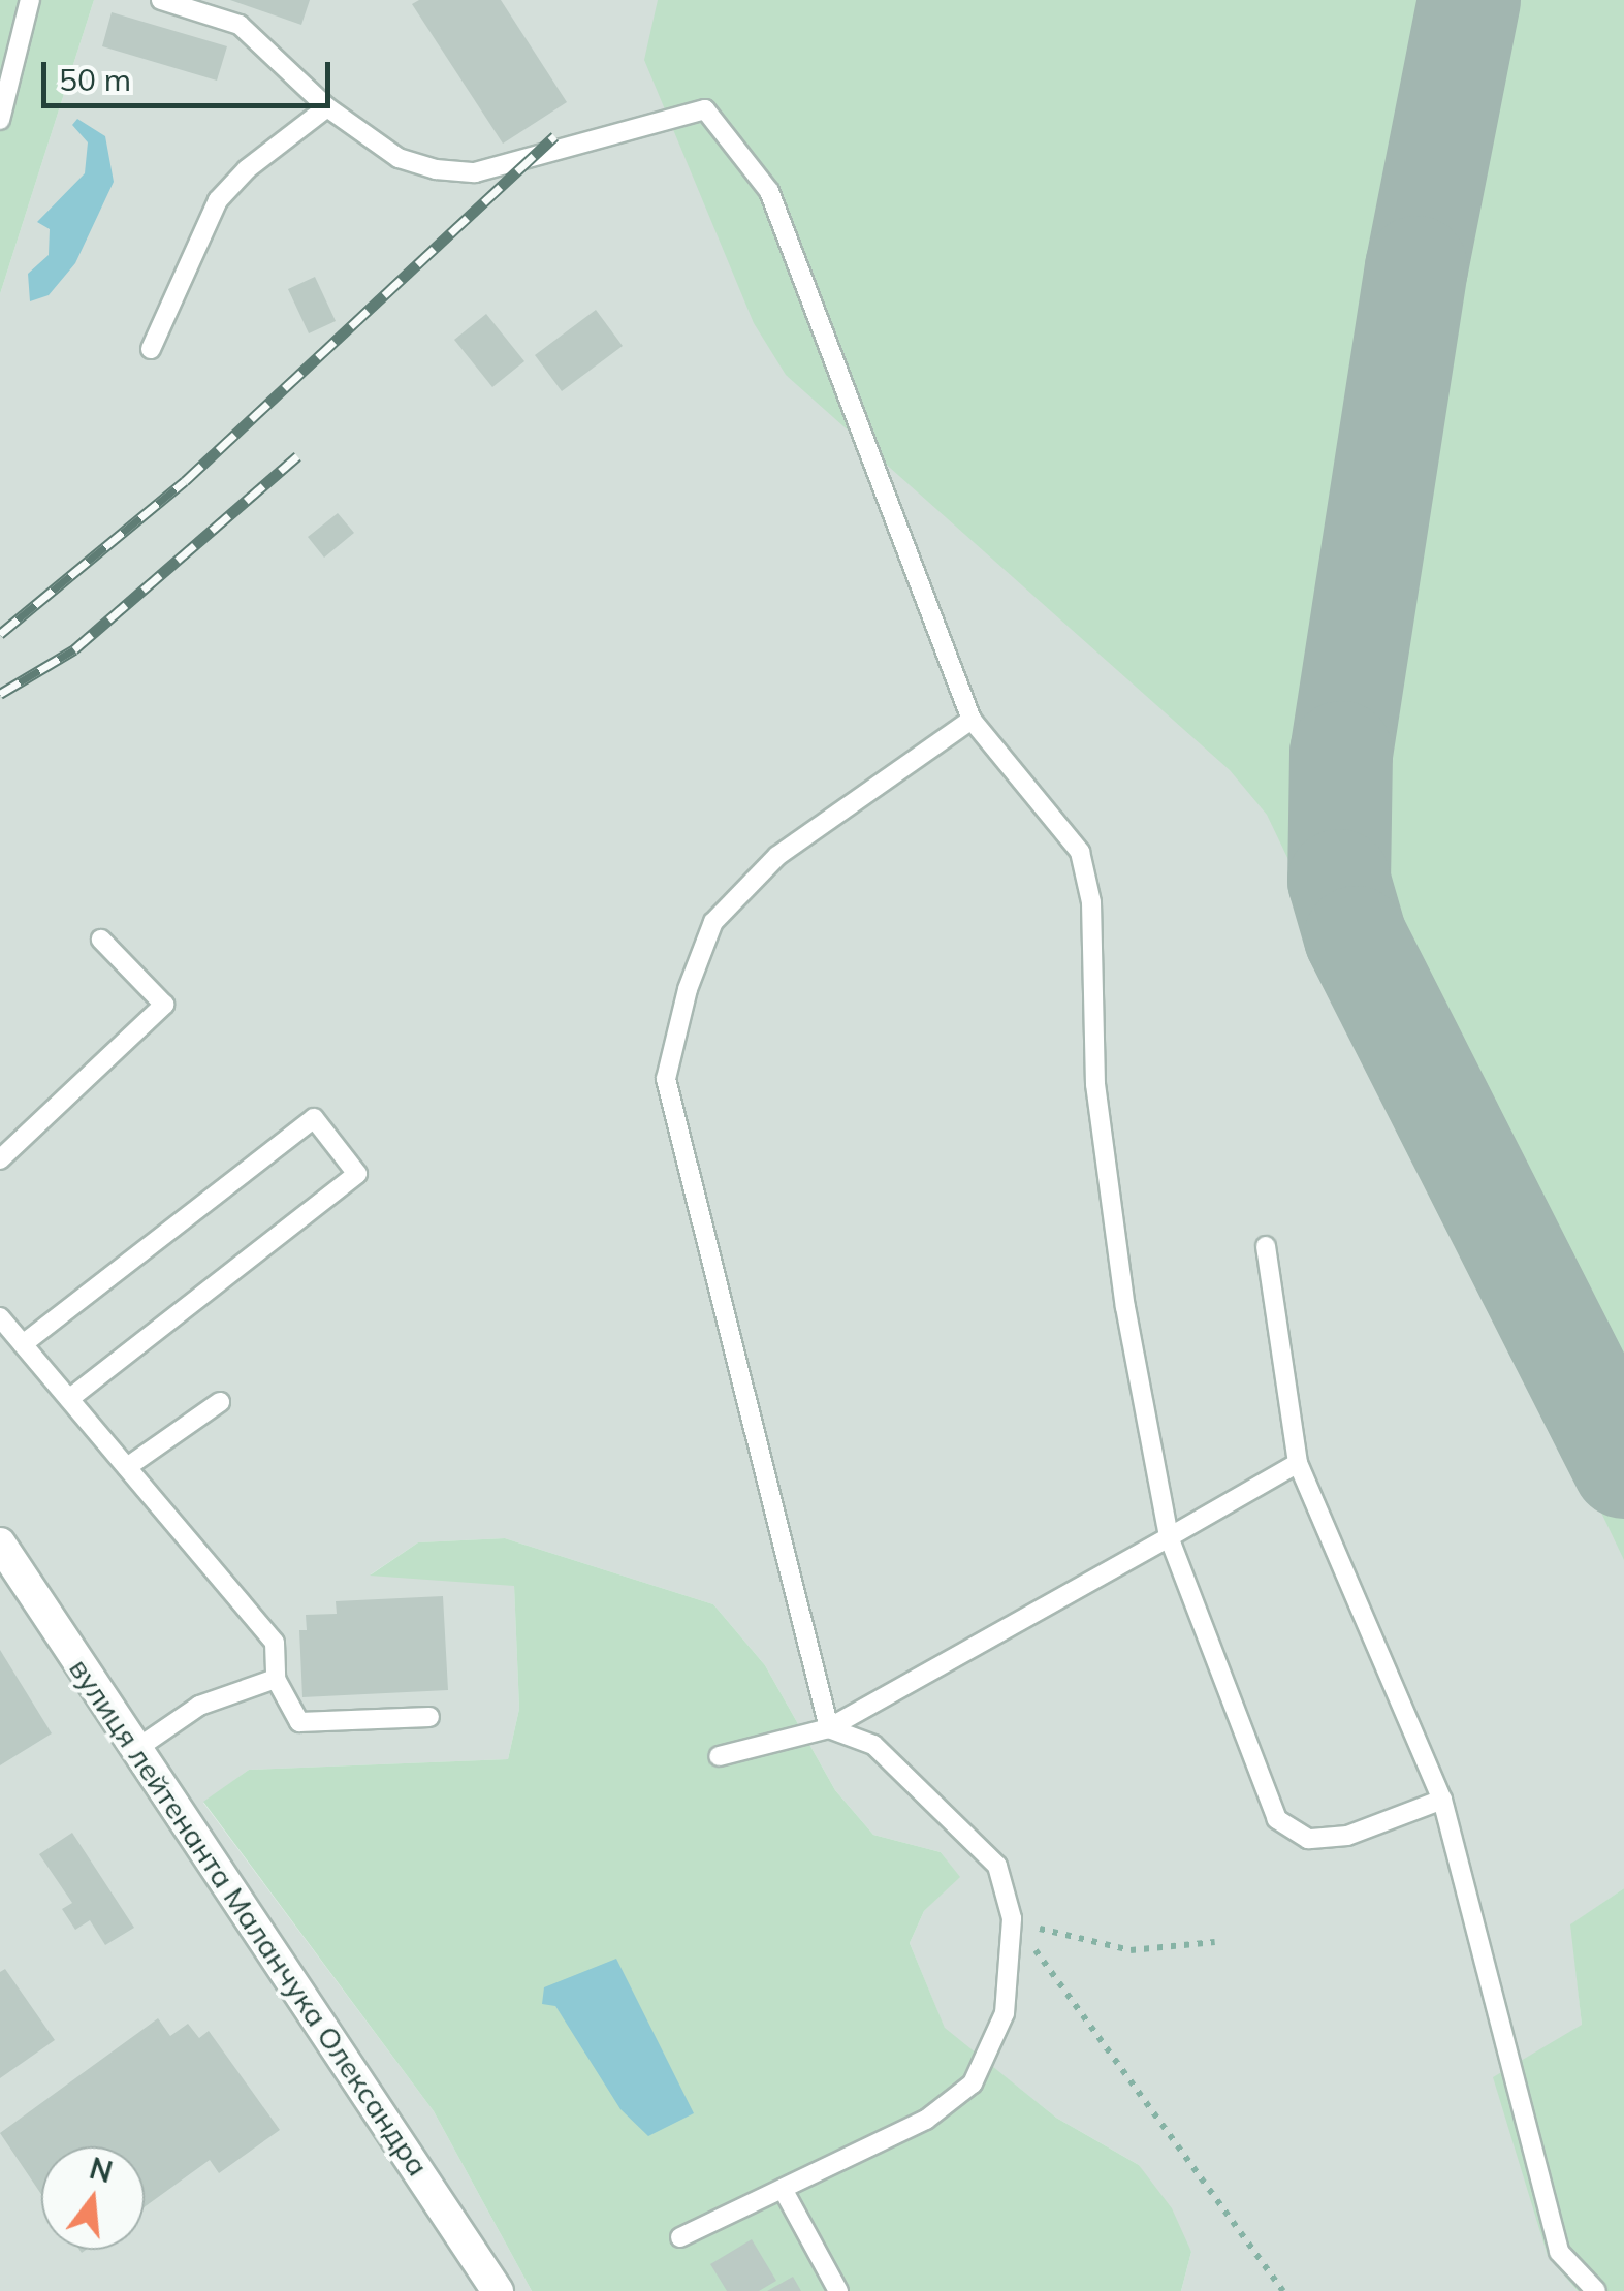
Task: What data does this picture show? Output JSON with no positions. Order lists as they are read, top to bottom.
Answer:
{
  "streets": {
    "street": ["вулиця лейтенанта Маланчука Олександра"]
  },
  "scale_bar": "50 m",
  "north": "top"
}
